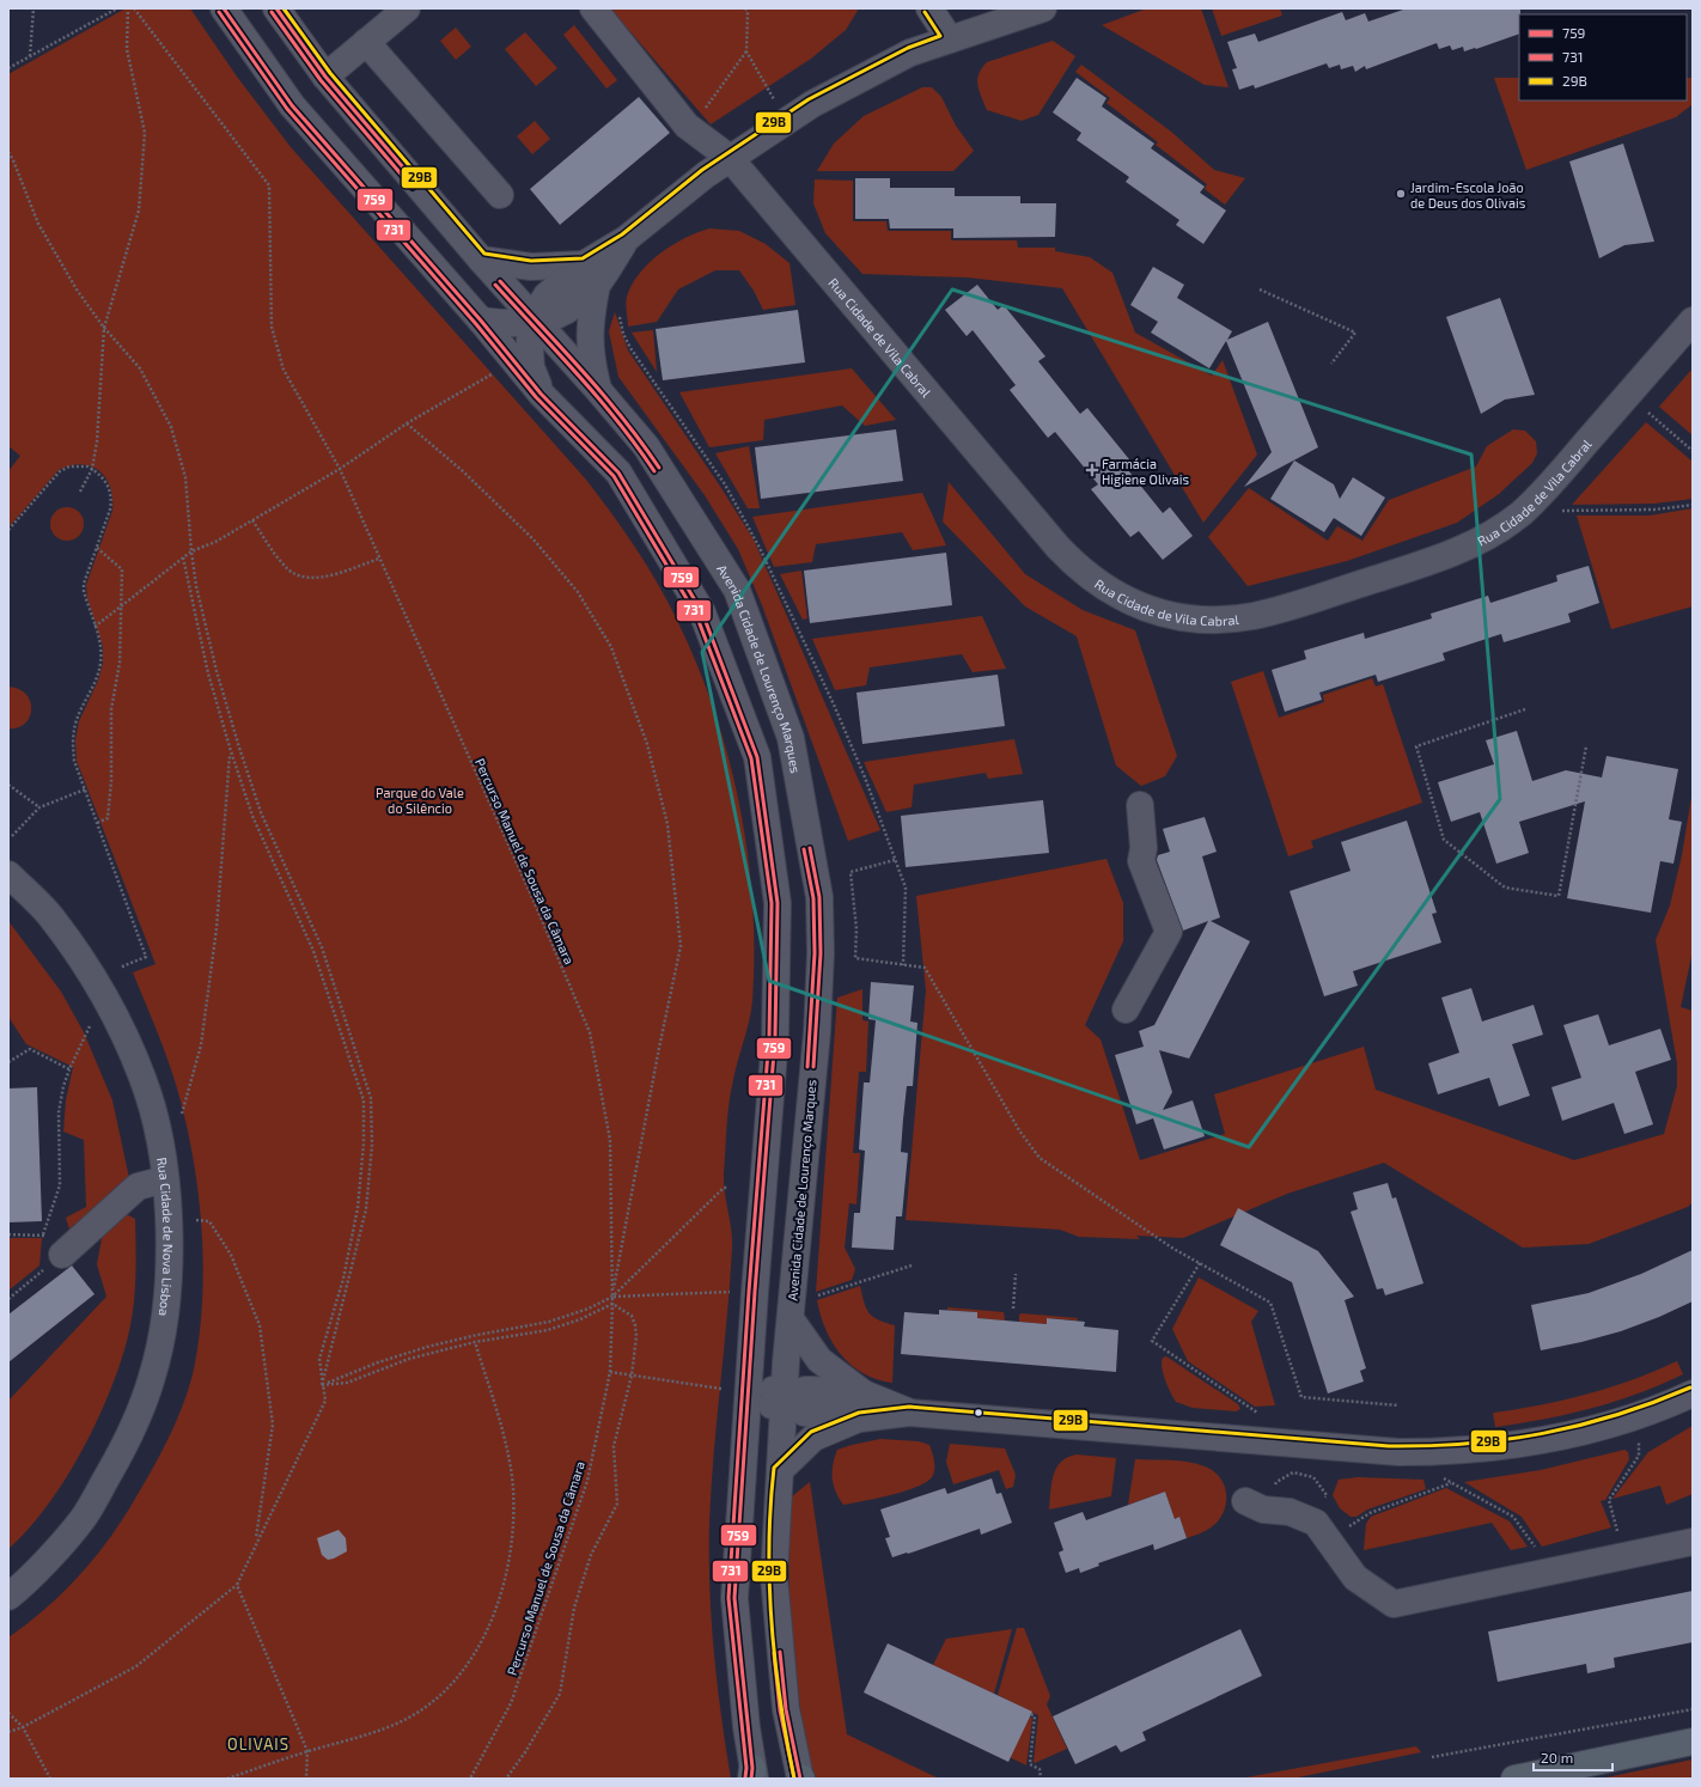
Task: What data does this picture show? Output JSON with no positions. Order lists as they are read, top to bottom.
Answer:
{
  "streets": {
    "street": ["Rua Cidade de Vila Cabral", "Avenida Cidade de Lourenço Marques", "Rua Cidade de Nova Lisboa"],
    "path": ["Percurso Manuel de Sousa da Câmara"]
  },
  "districts": ["OLIVAIS"],
  "parks": ["Parque do Vale do Silêncio"],
  "places": {
    "other": ["Jardim-Escola João de Deus dos Olivais"],
    "health": ["Farmácia Higiene Olivais"]
  },
  "lines": ["transit line 759", "transit line 29B", "transit line 731"],
  "legend": ["759", "731", "29B"],
  "scale_bar": "20 m"
}
